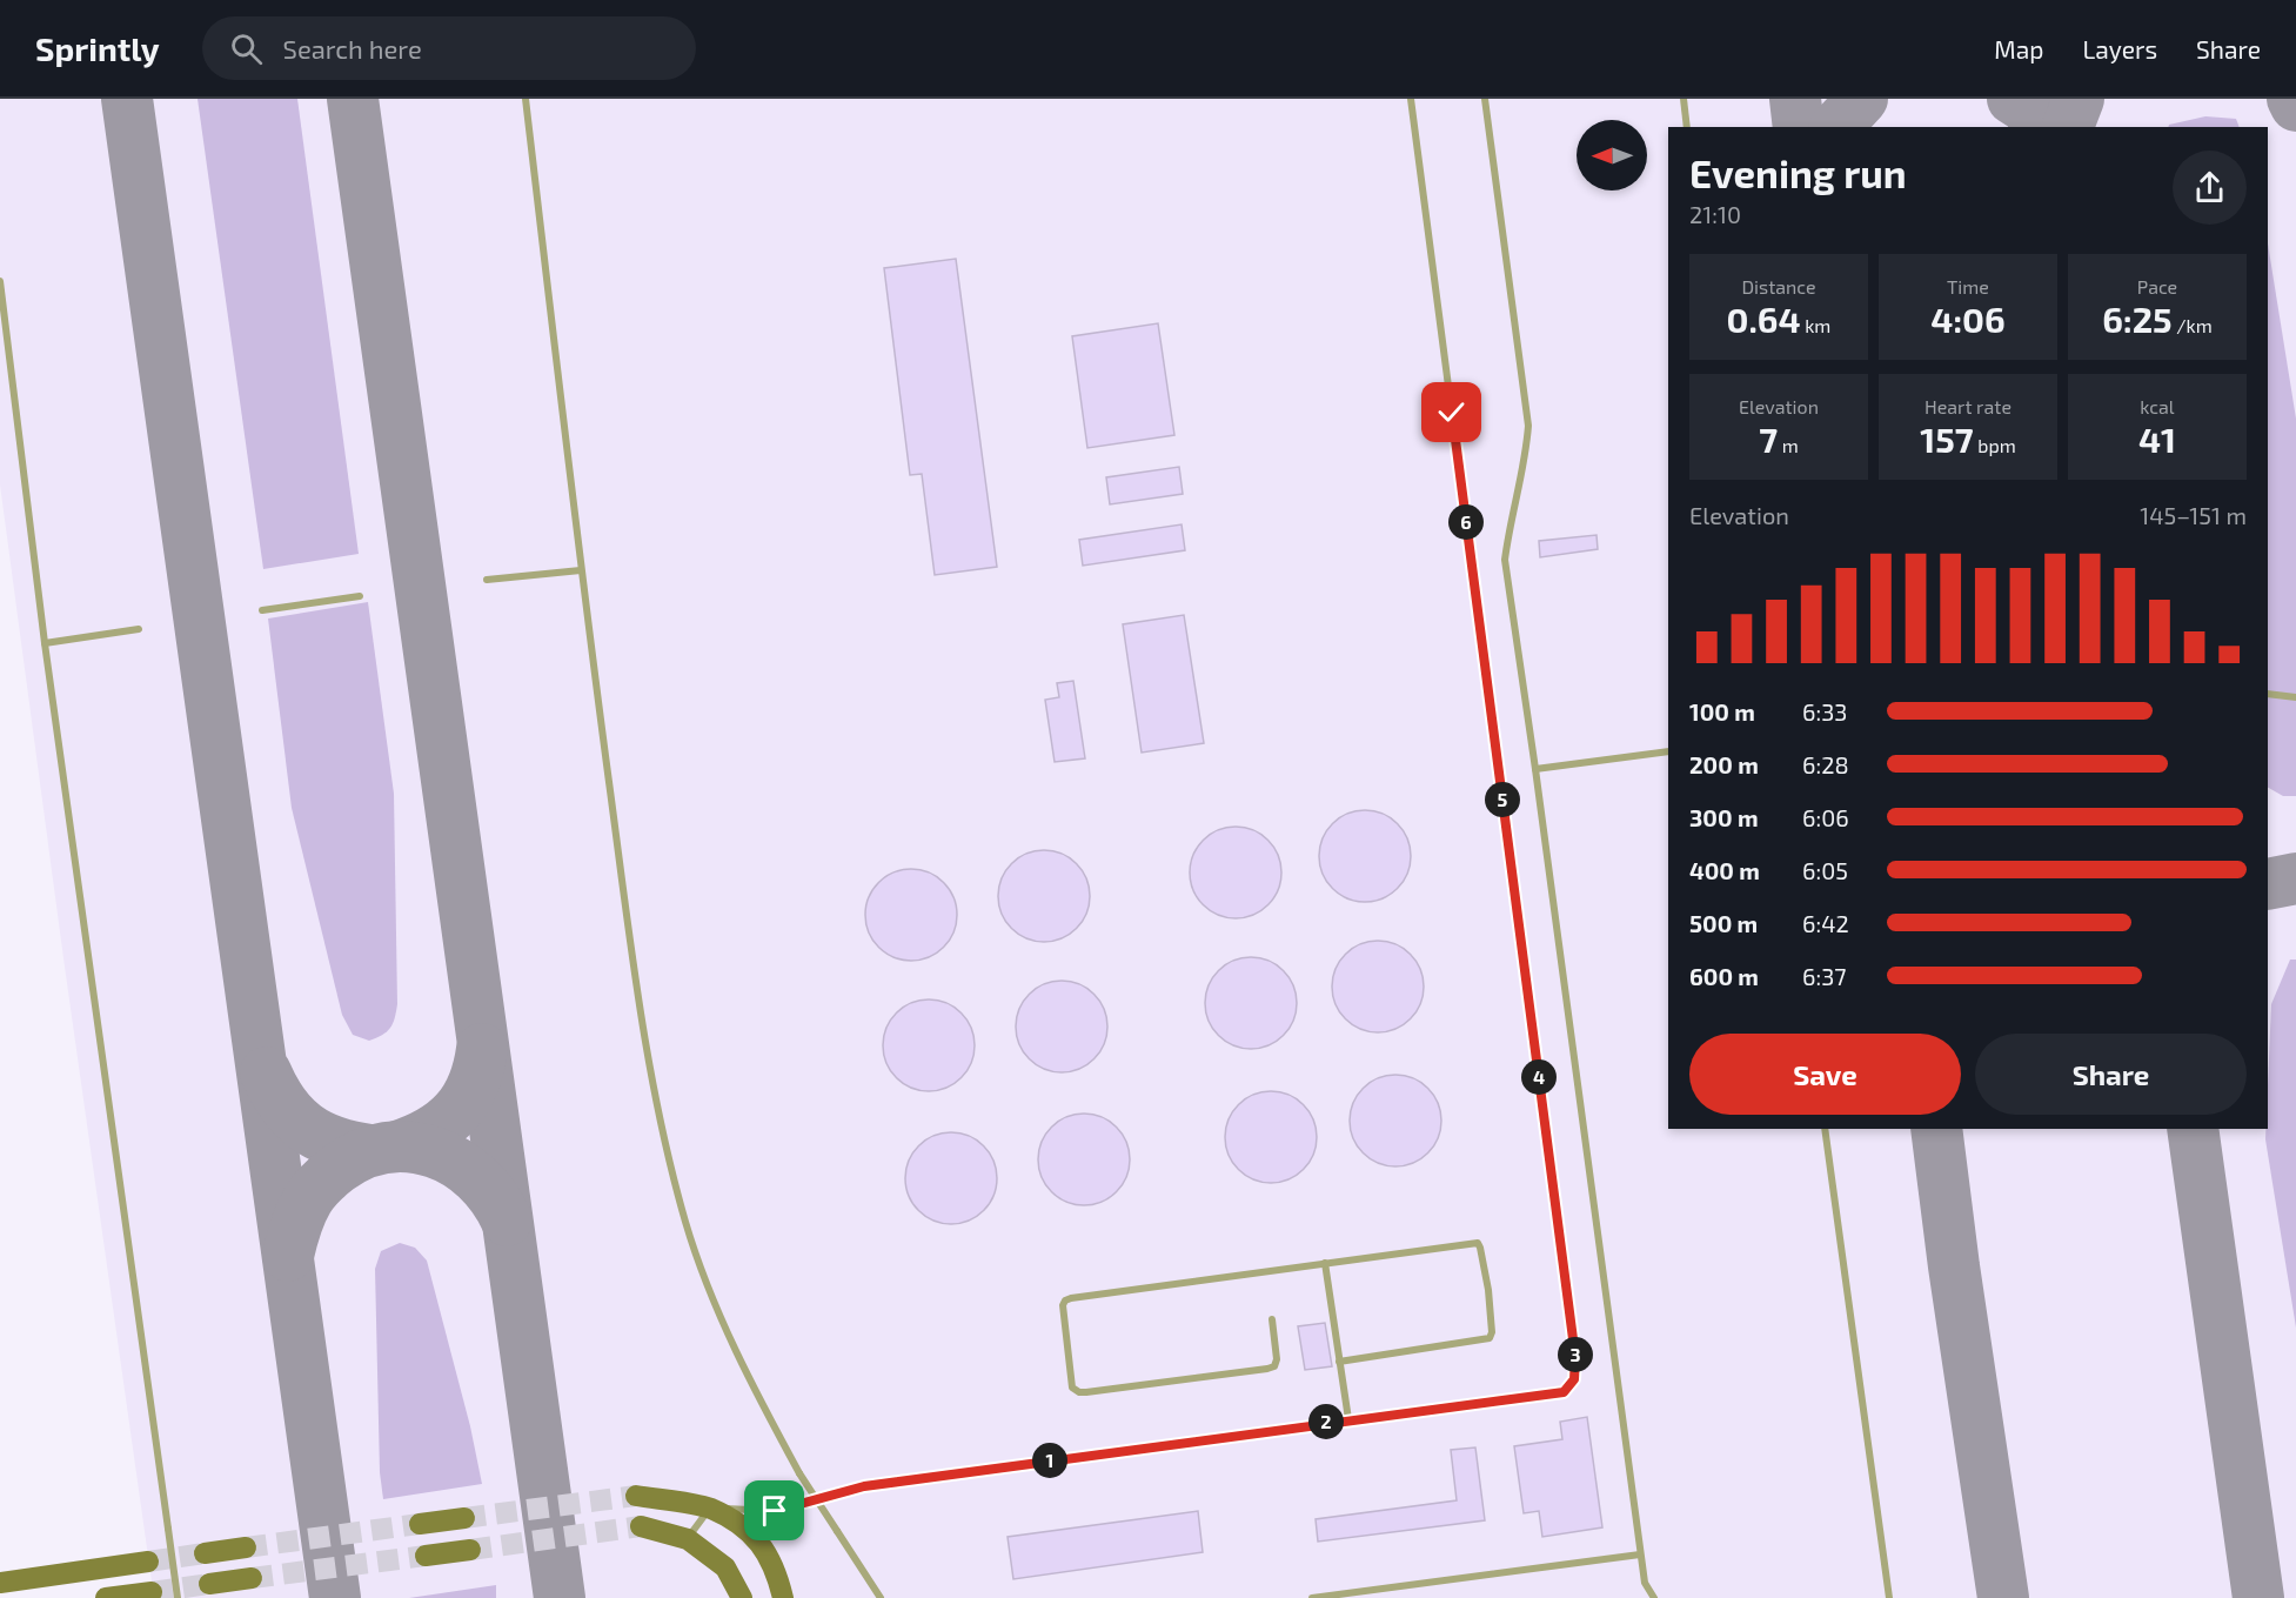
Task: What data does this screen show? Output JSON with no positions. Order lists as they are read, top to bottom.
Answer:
{
  "north": "left",
  "page": {
    "header": "Sprintly",
    "search": "Search here",
    "nav": ["Map", "Layers", "Share"],
    "heading": ["Evening run", "21:10"],
    "stats": [
      ["Distance", "0.64 km"],
      ["Time", "4:06"],
      ["Pace", "6:25 /km"],
      ["Elevation", "7 m"],
      ["Heart rate", "157 bpm"],
      ["kcal", "41"]
    ],
    "chart": ["Elevation", "145–151 m"],
    "pins": [
      "6",
      "5",
      "4",
      "3",
      "2",
      "1"
    ],
    "list": [
      {
        "name": "100 m",
        "note": "6:33"
      },
      {
        "name": "200 m",
        "note": "6:28"
      },
      {
        "name": "300 m",
        "note": "6:06"
      },
      {
        "name": "400 m",
        "note": "6:05"
      },
      {
        "name": "500 m",
        "note": "6:42"
      },
      {
        "name": "600 m",
        "note": "6:37"
      }
    ],
    "buttons": ["Save", "Share"]
  }
}
